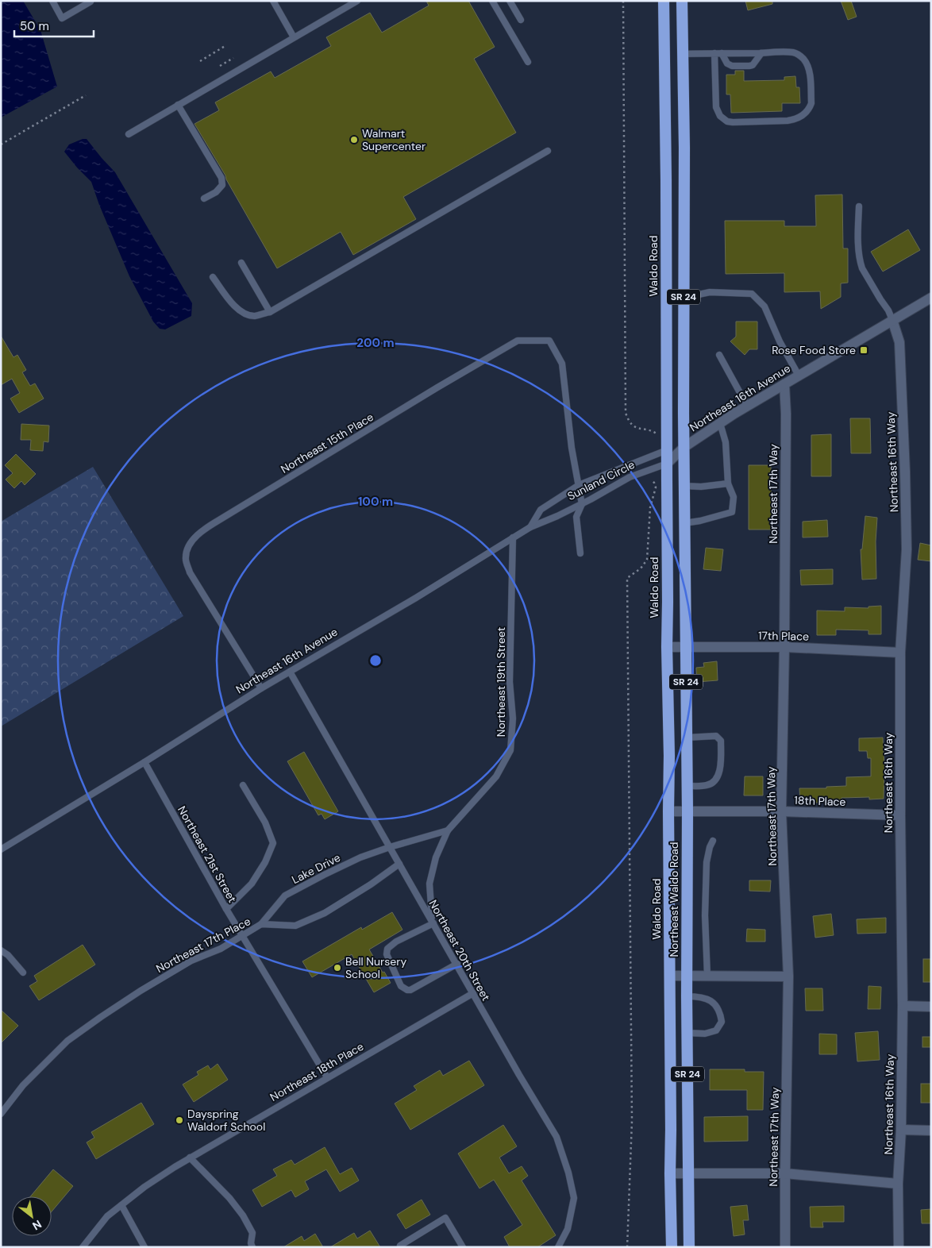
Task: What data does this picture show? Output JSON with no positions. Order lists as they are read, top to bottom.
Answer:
{
  "streets": {
    "highway": ["Waldo Road", "SR 24", "Northeast Waldo Road"],
    "street": [
      "Northeast 16th Avenue",
      "Northeast 16th Way",
      "Sunland Circle",
      "Northeast 17th Way",
      "17th Place",
      "18th Place"
    ],
    "lane": [
      "Northeast 15th Place",
      "Northeast 19th Street",
      "Northeast 21st Street",
      "Lake Drive",
      "Northeast 17th Place",
      "Northeast 20th Street",
      "Northeast 18th Place"
    ]
  },
  "crossings": [
    ["Waldo Road", "SR 24"],
    ["Waldo Road", "Sunland Circle"],
    ["Waldo Road", "17th Place"],
    ["Waldo Road", "18th Place"],
    ["SR 24", "Northeast 16th Avenue"],
    ["SR 24", "Sunland Circle"],
    ["SR 24", "Northeast Waldo Road"],
    ["Northeast 16th Avenue", "Northeast 15th Place"],
    ["Northeast 16th Avenue", "Northeast 16th Way"],
    ["Northeast 16th Avenue", "Sunland Circle"],
    ["Northeast 16th Avenue", "Northeast 17th Way"],
    ["Northeast 16th Avenue", "Northeast 19th Street"],
    ["Northeast 16th Avenue", "Northeast 21st Street"],
    ["Northeast 16th Avenue", "Northeast 20th Street"],
    ["Northeast 15th Place", "Sunland Circle"],
    ["Northeast 16th Way", "17th Place"],
    ["Northeast 16th Way", "18th Place"],
    ["Northeast 17th Way", "17th Place"],
    ["Northeast 17th Way", "18th Place"],
    ["17th Place", "Northeast Waldo Road"],
    ["Northeast 19th Street", "Lake Drive"],
    ["Northeast 19th Street", "Northeast 20th Street"],
    ["18th Place", "Northeast Waldo Road"],
    ["Northeast 21st Street", "Northeast 17th Place"],
    ["Northeast 21st Street", "Northeast 18th Place"],
    ["Lake Drive", "Northeast 17th Place"],
    ["Lake Drive", "Northeast 20th Street"],
    ["Northeast 17th Place", "Northeast 20th Street"],
    ["Northeast 20th Street", "Northeast 18th Place"]
  ],
  "places": {
    "other": ["Walmart Supercenter", "Bell Nursery School", "Dayspring Waldorf School"],
    "transit": ["Rose Food Store"]
  },
  "scale_bar": "50 m",
  "north": "bottom right",
  "rings": ["200 m", "100 m"]
}
